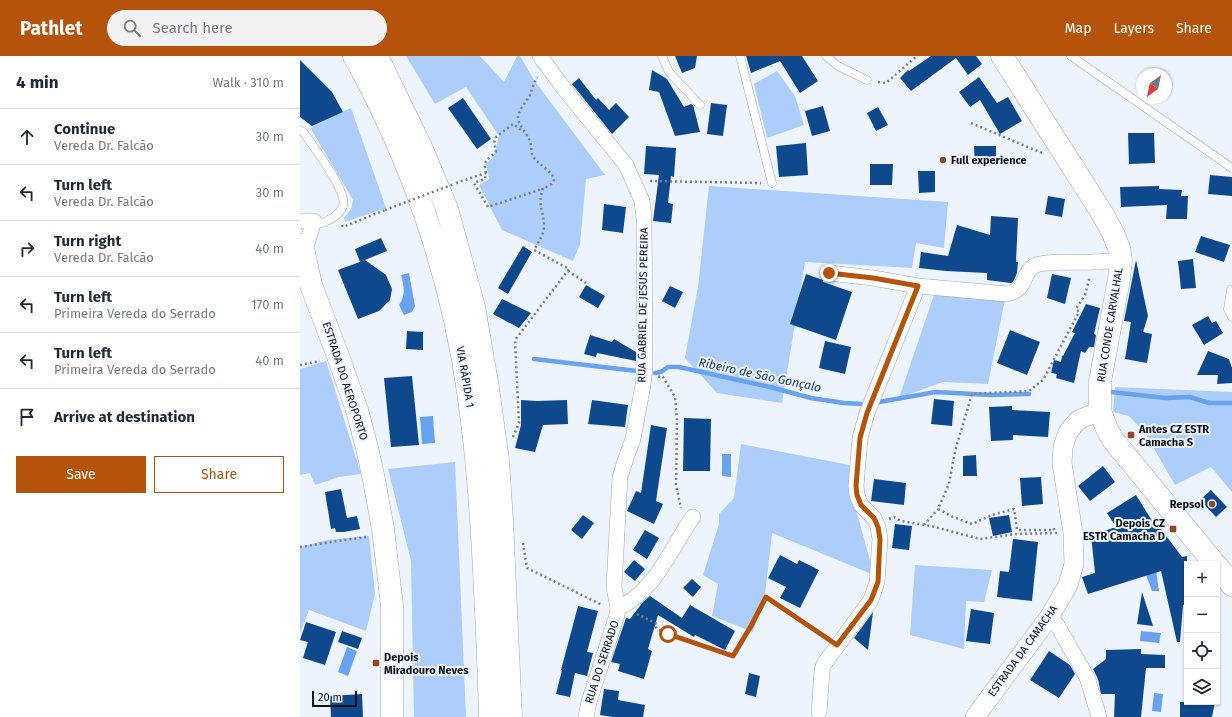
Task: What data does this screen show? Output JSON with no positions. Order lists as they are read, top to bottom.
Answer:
{
  "streets": {
    "main road": ["RUA CONDE CARVALHAL", "VIA RÁPIDA 1", "ESTRADA DO AEROPORTO"],
    "street": ["RUA GABRIEL DE JESUS PEREIRA", "ESTRADA DA CAMACHA", "RUA DO SERRADO"]
  },
  "crossings": [
    ["RUA GABRIEL DE JESUS PEREIRA", "RUA DO SERRADO"],
    ["RUA CONDE CARVALHAL", "ESTRADA DA CAMACHA"]
  ],
  "water": ["Ribeiro de São Gonçalo"],
  "places": {
    "other": ["Full experience", "Repsol"],
    "transit": ["Antes CZ ESTR Camacha S", "Depois CZ ESTR Camacha D", "Depois Miradouro Neves"]
  },
  "scale_bar": "20 m",
  "north": "bottom left",
  "page": {
    "header": "Pathlet",
    "search": "Search here",
    "nav": ["Map", "Layers", "Share"],
    "heading": ["4 min", "Walk · 310 m"],
    "list": [
      ["Continue", "Vereda Dr. Falcão", "30 m"],
      ["Turn left", "Vereda Dr. Falcão", "30 m"],
      ["Turn right", "Vereda Dr. Falcão", "40 m"],
      ["Turn left", "Primeira Vereda do Serrado", "170 m"],
      ["Turn left", "Primeira Vereda do Serrado", "40 m"],
      "Arrive at destination"
    ],
    "buttons": ["Save", "Share"],
    "map_buttons": ["+", "−"],
    "scale": "20 m"
  }
}
